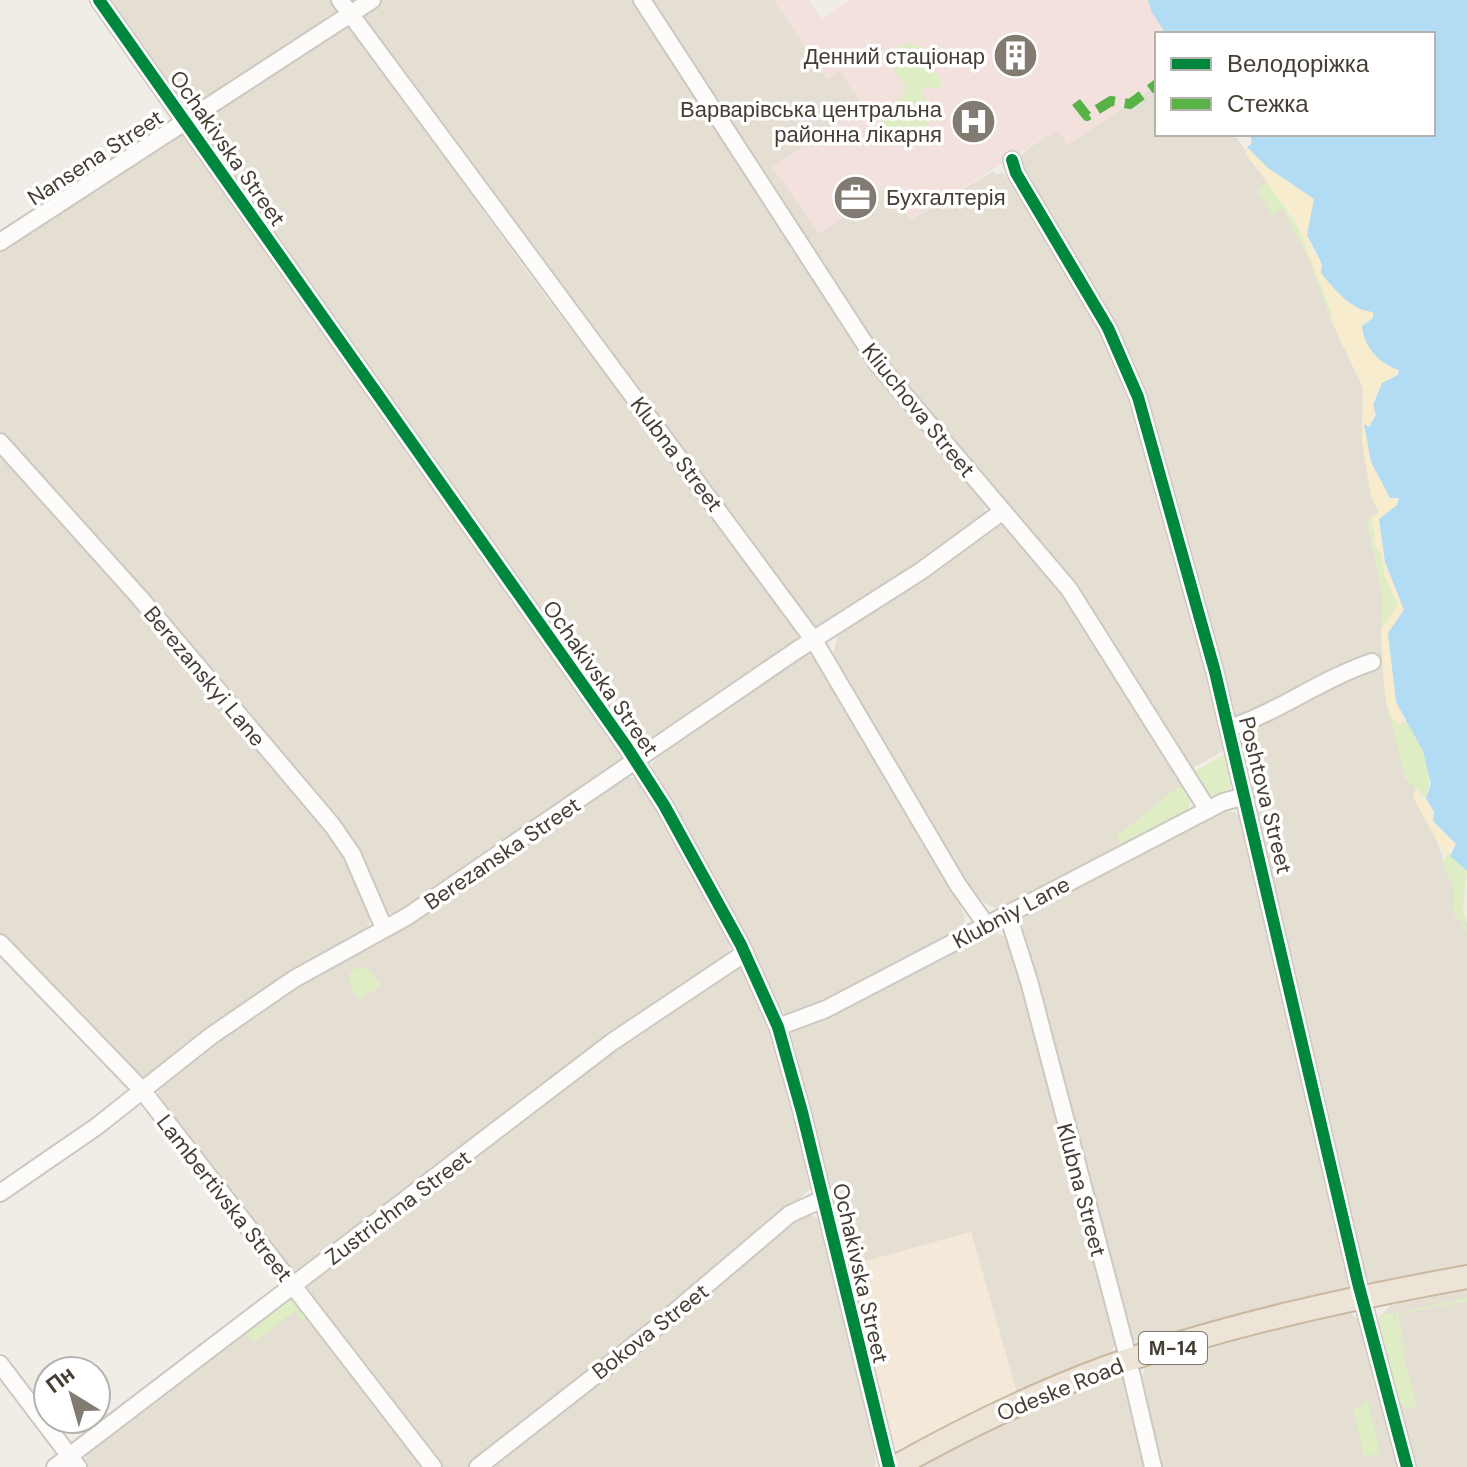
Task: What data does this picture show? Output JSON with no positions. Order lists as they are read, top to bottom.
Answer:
{
  "streets": {
    "highway": ["М-14", "Odeske Road"],
    "street": [
      "Ochakivska Street",
      "Nansena Street",
      "Kliuchova Street",
      "Klubna Street",
      "Berezanskyi Lane",
      "Poshtova Street",
      "Berezanska Street",
      "Klubniy Lane",
      "Lambertivska Street",
      "Zustrichna Street",
      "Bokova Street"
    ]
  },
  "crossings": [
    ["Ochakivska Street", "Nansena Street"],
    ["Ochakivska Street", "Berezanska Street"],
    ["Ochakivska Street", "Klubniy Lane"],
    ["Ochakivska Street", "Zustrichna Street"],
    ["Ochakivska Street", "Bokova Street"],
    ["Nansena Street", "Klubna Street"],
    ["Kliuchova Street", "Berezanska Street"],
    ["Kliuchova Street", "Klubniy Lane"],
    ["Klubna Street", "Berezanska Street"],
    ["Klubna Street", "Klubniy Lane"],
    ["Klubna Street", "Odeske Road"],
    ["Berezanskyi Lane", "Berezanska Street"],
    ["Poshtova Street", "Klubniy Lane"],
    ["Poshtova Street", "Odeske Road"],
    ["Berezanska Street", "Lambertivska Street"],
    ["Lambertivska Street", "Zustrichna Street"]
  ],
  "places": {
    "building": ["Денний стаціонар"],
    "hospital": ["Варварівська центральна районна лікарня"],
    "office": ["Бухгалтерія"]
  },
  "legend": ["Велодоріжка", "Стежка"],
  "north": "top left"
}
